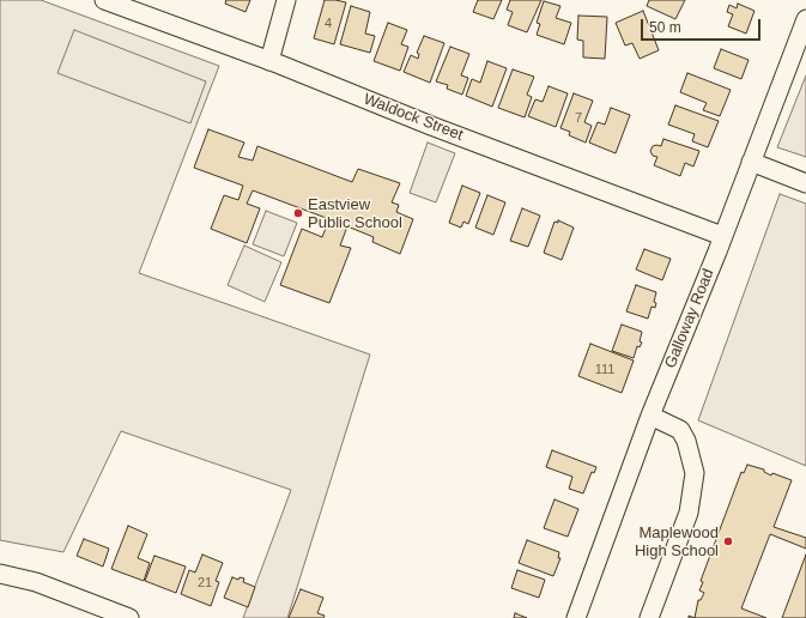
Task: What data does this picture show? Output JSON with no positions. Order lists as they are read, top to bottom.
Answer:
{
  "streets": {
    "street": ["Waldock Street", "Galloway Road"]
  },
  "crossings": [
    ["Waldock Street", "Galloway Road"]
  ],
  "places": ["Eastview Public School", "Maplewood High School"],
  "house_numbers": [
    "4",
    "7",
    "111",
    "21"
  ],
  "scale_bar": "50 m"
}
